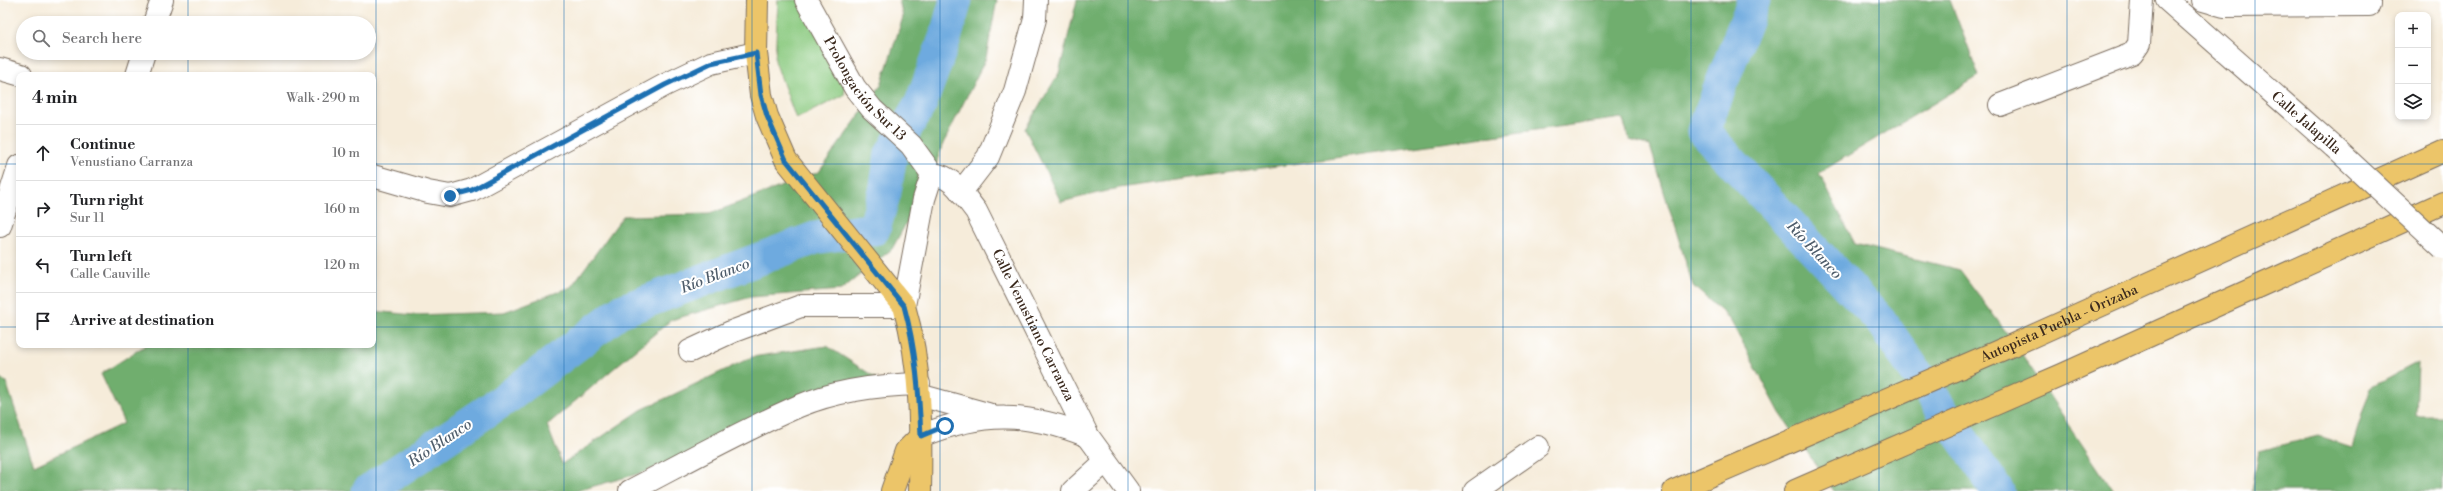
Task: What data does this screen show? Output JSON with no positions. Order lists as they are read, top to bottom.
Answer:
{
  "streets": {
    "main road": ["Autopista Puebla - Orizaba"],
    "street": ["Prolongación Sur 13", "Calle Jalapilla", "Calle Venustiano Carranza"]
  },
  "crossings": [
    ["Prolongación Sur 13", "Calle Venustiano Carranza"]
  ],
  "water": ["Río Blanco"],
  "page": {
    "map_buttons": ["+", "−"],
    "search": "Search here",
    "heading": ["4 min", "Walk · 290 m"],
    "list": [
      ["Continue", "Venustiano Carranza", "10 m"],
      ["Turn right", "Sur 11", "160 m"],
      ["Turn left", "Calle Cauville", "120 m"],
      "Arrive at destination"
    ]
  }
}
